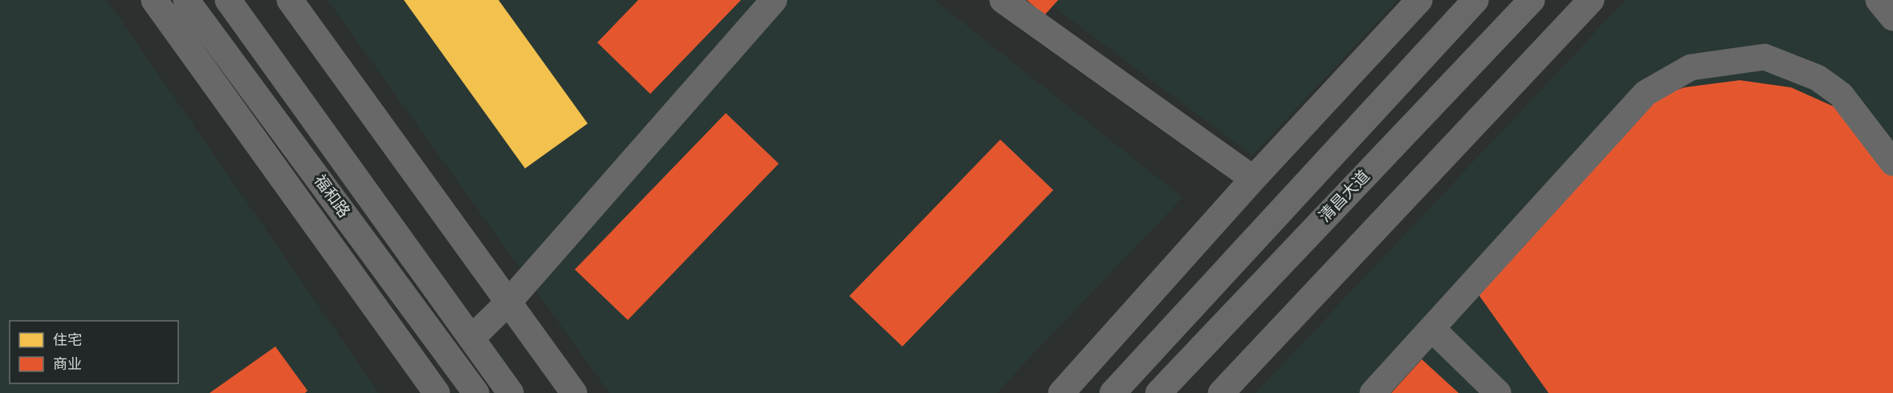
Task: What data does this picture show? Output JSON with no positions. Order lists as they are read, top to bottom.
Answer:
{
  "streets": {
    "main road": ["清昌大道"],
    "street": ["福和路"]
  },
  "legend": ["住宅", "商业"]
}
